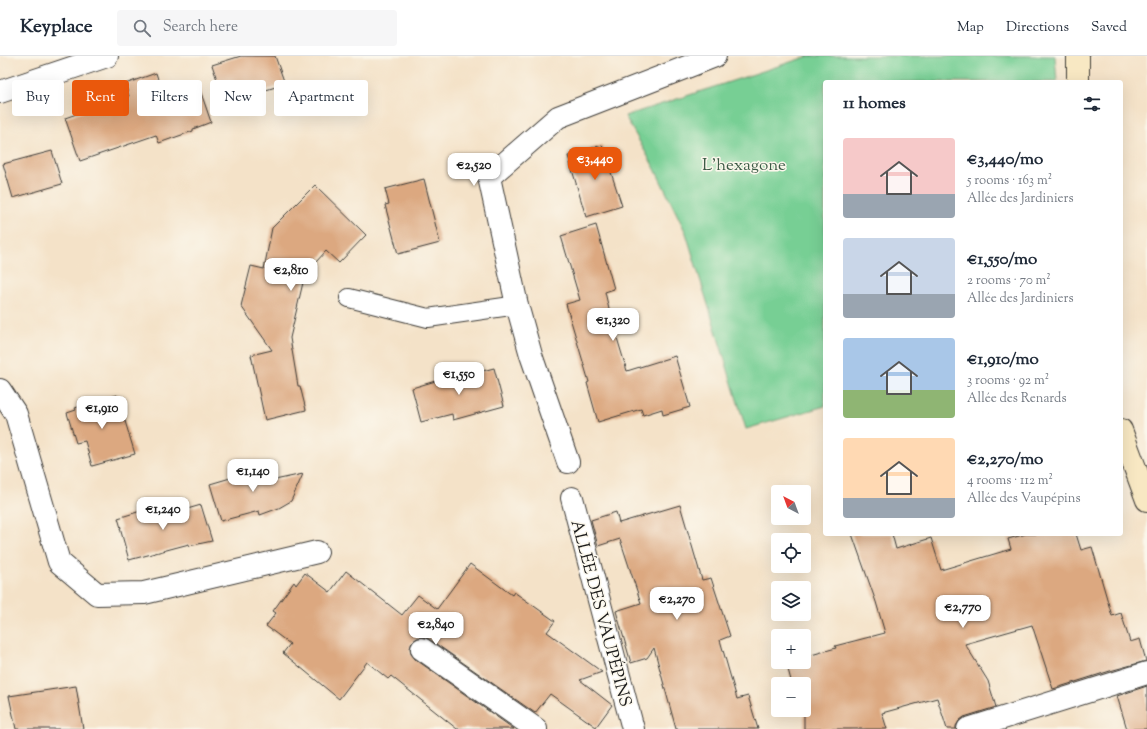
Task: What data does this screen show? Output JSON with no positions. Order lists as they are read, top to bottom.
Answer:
{
  "streets": {
    "street": ["ALLÉE DES VAUPÉPINS"]
  },
  "parks": ["L'hexagone"],
  "north": "top left",
  "page": {
    "header": "Keyplace",
    "search": "Search here",
    "nav": ["Map", "Directions", "Saved"],
    "chip": [
      "Buy",
      "Rent",
      "Filters",
      "New",
      "Apartment"
    ],
    "heading": "11 homes",
    "list": [
      {
        "name": "€3,440/mo",
        "note": "5 rooms · 163 m² · Allée des Jardiniers"
      },
      {
        "name": "€1,550/mo",
        "note": "2 rooms · 70 m² · Allée des Jardiniers"
      },
      {
        "name": "€1,910/mo",
        "note": "3 rooms · 92 m² · Allée des Renards"
      },
      {
        "name": "€2,270/mo",
        "note": "4 rooms · 112 m² · Allée des Vaupépins"
      }
    ],
    "price": [
      "€3,440",
      "€2,520",
      "€2,810",
      "€1,320",
      "€1,550",
      "€1,910",
      "€1,140",
      "€1,240",
      "€2,270",
      "€2,770",
      "€2,840"
    ],
    "map_buttons": ["+", "−"]
  }
}
